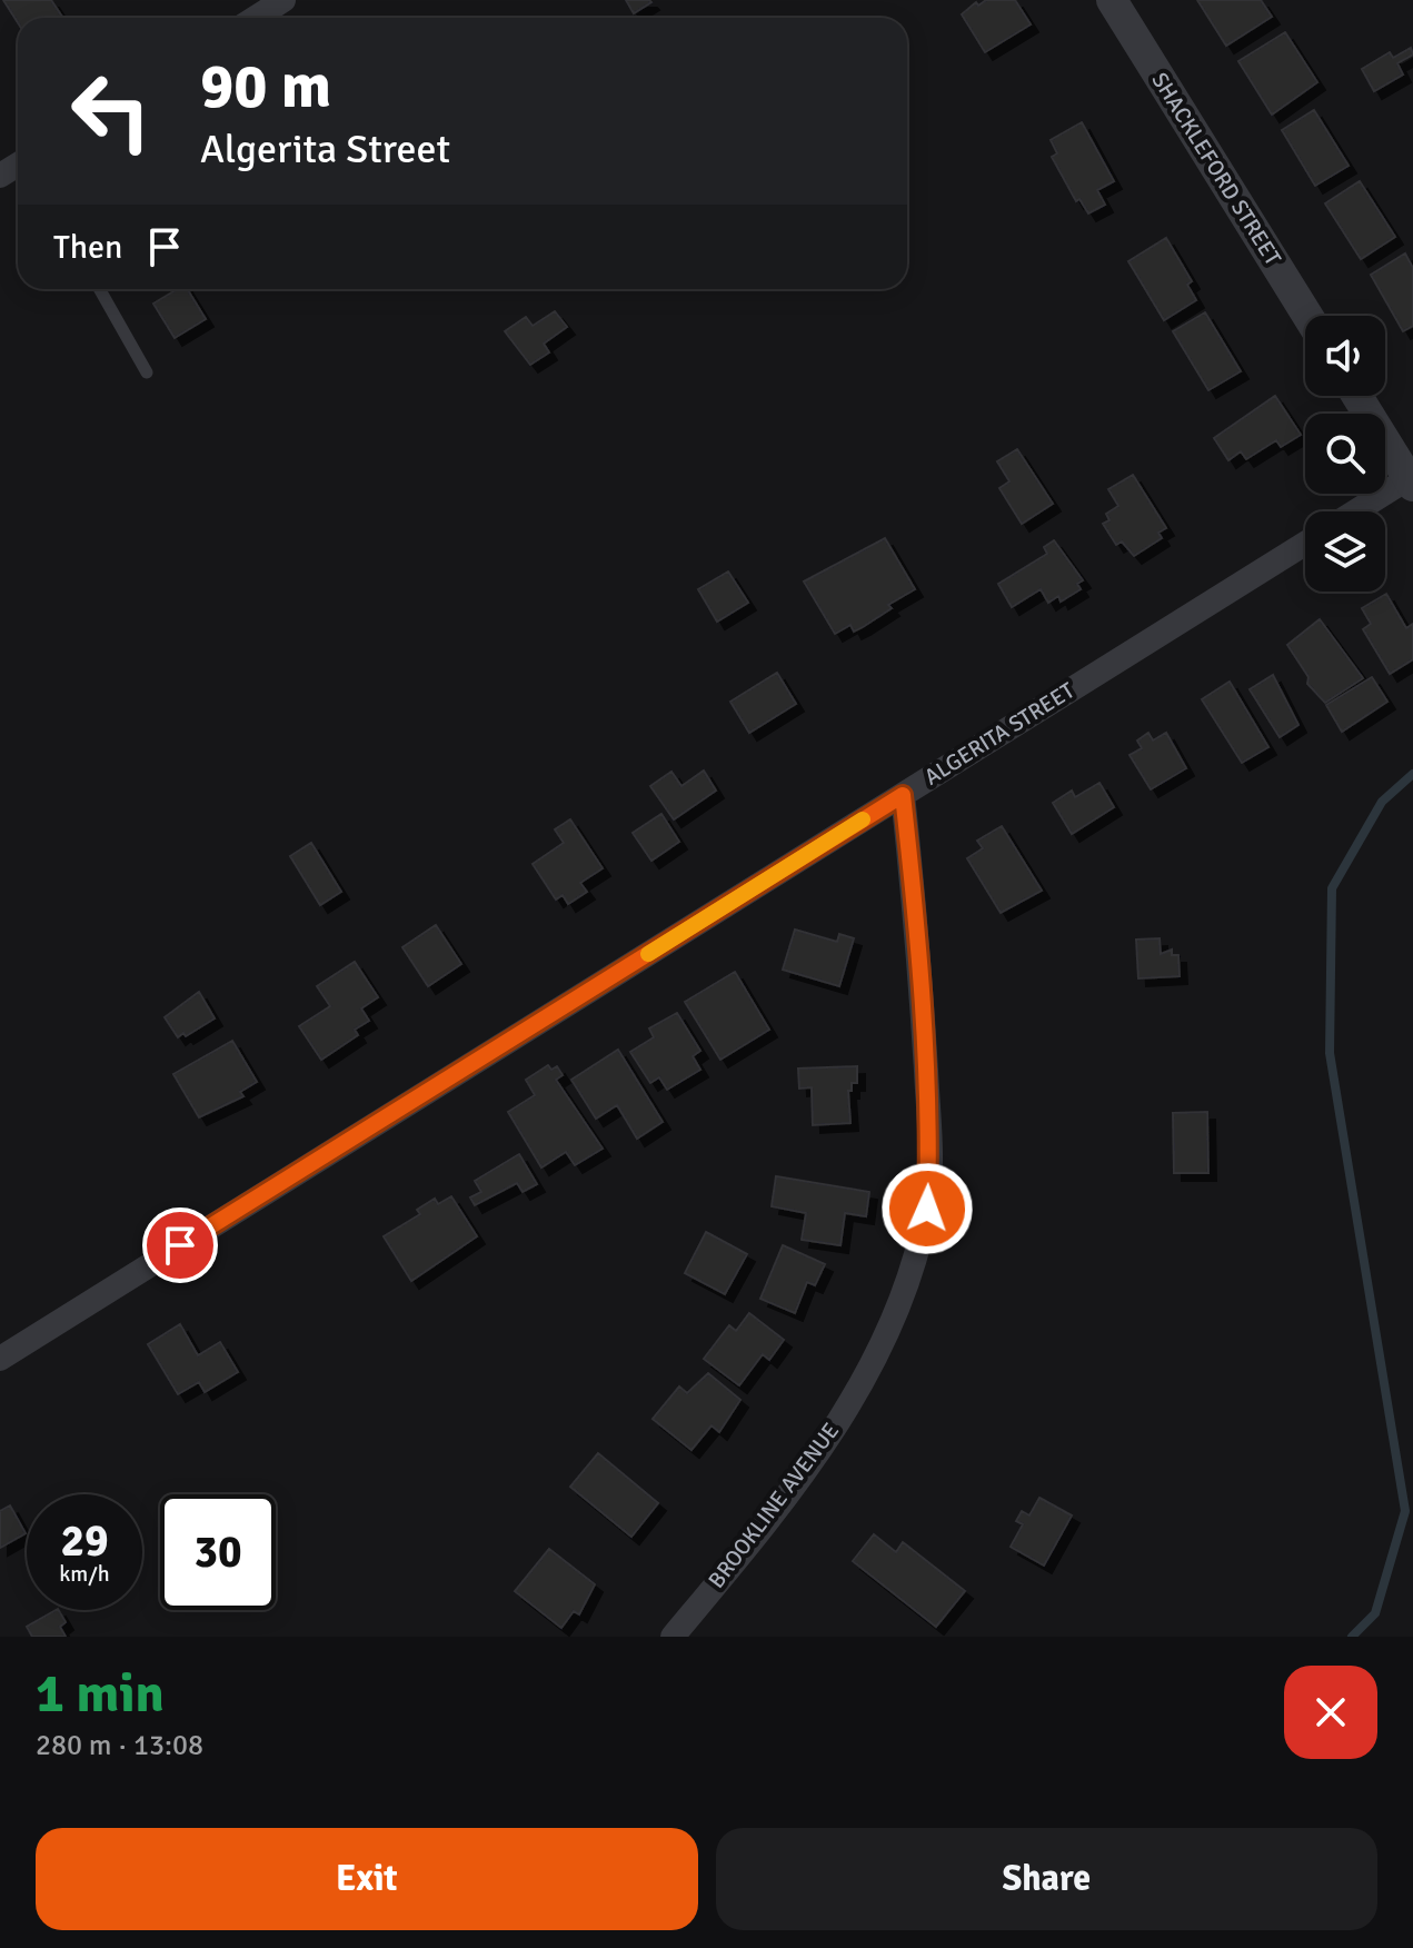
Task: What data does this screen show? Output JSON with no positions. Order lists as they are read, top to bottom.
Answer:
{
  "streets": {
    "street": ["SHACKLEFORD STREET", "ALGERITA STREET", "BROOKLINE AVENUE"]
  },
  "crossings": [
    ["ALGERITA STREET", "BROOKLINE AVENUE"]
  ],
  "page": {
    "turn": ["90 m", "Algerita Street"],
    "then": "Then",
    "speed": "29 km/h",
    "limit": "30",
    "heading": ["1 min", "280 m · 13:08"],
    "buttons": ["Exit", "Share"]
  }
}
